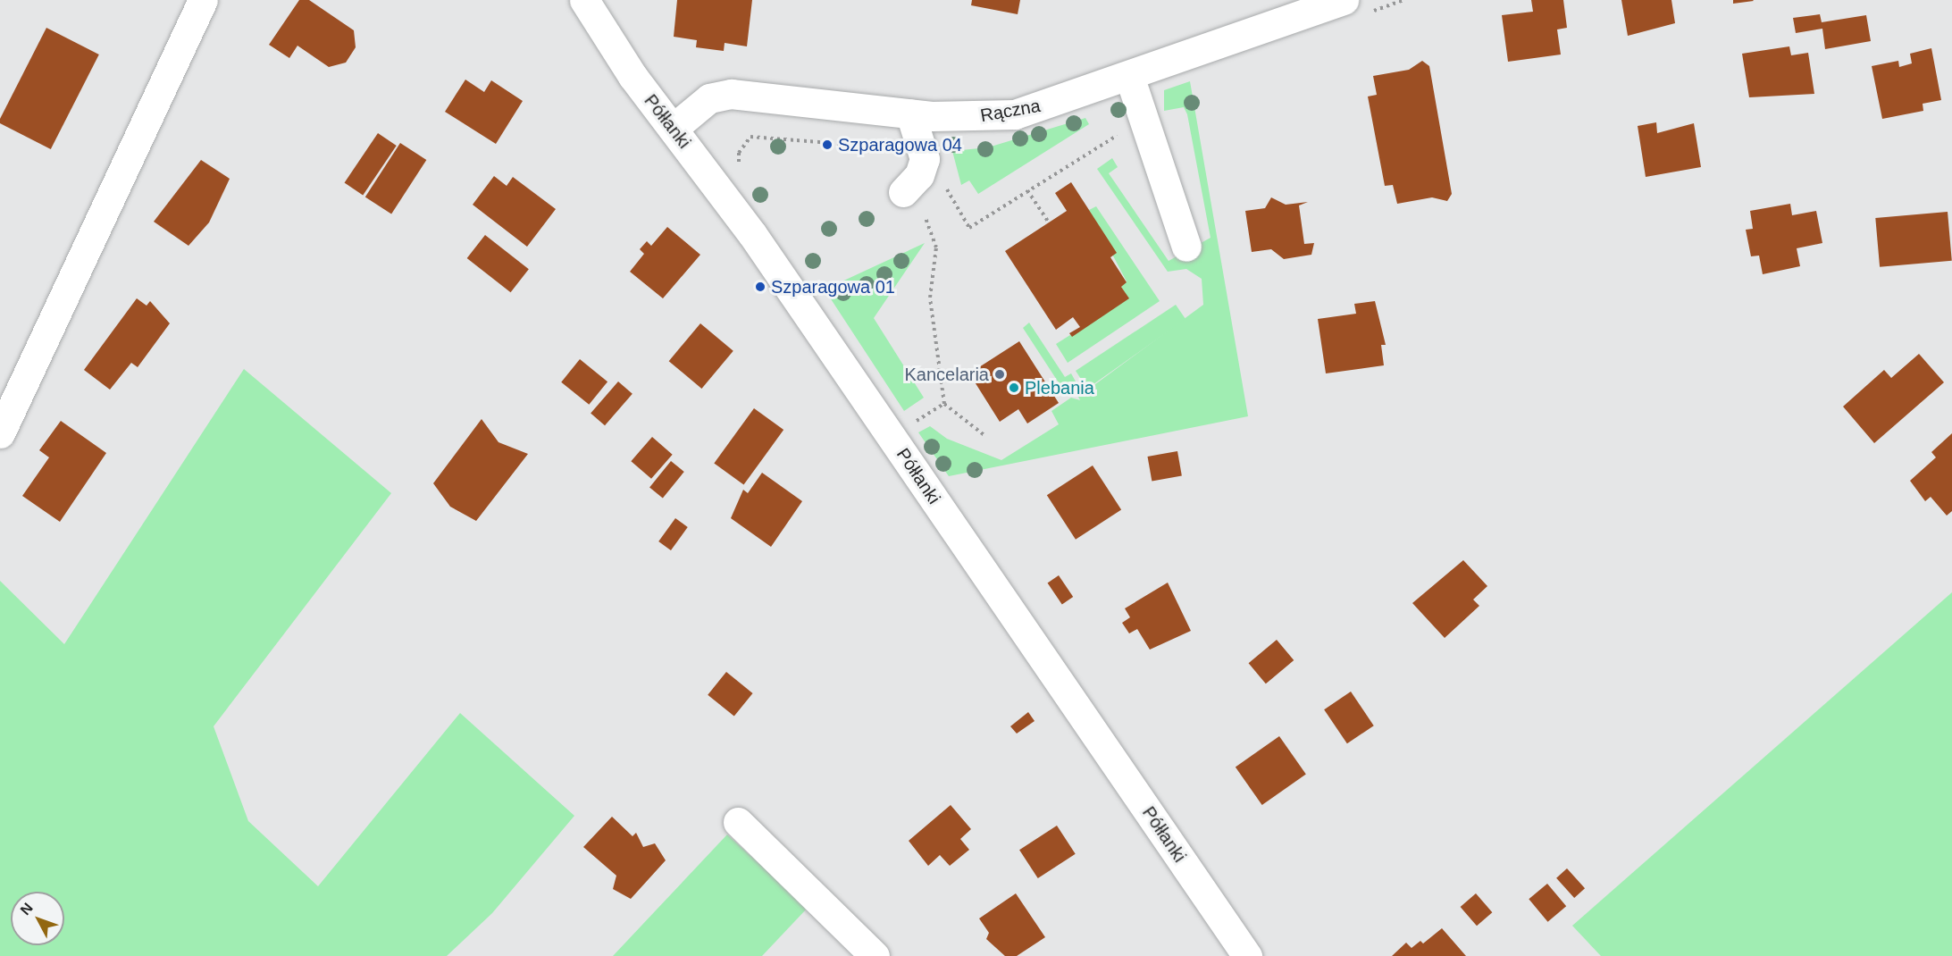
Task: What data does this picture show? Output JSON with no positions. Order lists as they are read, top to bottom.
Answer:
{
  "streets": {
    "street": ["Rączna", "Półłanki"]
  },
  "crossings": [
    ["Rączna", "Półłanki"]
  ],
  "places": [
    "Szparagowa 04",
    "Szparagowa 01",
    "Kancelaria",
    "Plebania"
  ],
  "north": "top left"
}
